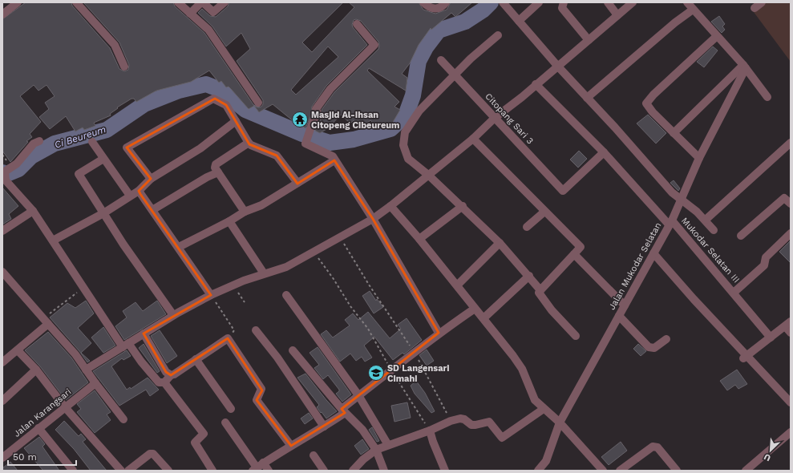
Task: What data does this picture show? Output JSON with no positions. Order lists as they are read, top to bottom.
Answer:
{
  "streets": {
    "street": [
      "Citopang Sari 3",
      "Mukodar Selatan III",
      "Jalan Mukodar Selatan",
      "Jalan Karangsari"
    ]
  },
  "crossings": [
    ["Citopang Sari 3", "Mukodar Selatan III"],
    ["Mukodar Selatan III", "Jalan Mukodar Selatan"]
  ],
  "water": ["Ci Beureum"],
  "places": {
    "temple": ["Masjid Al-Ihsan Citopeng Cibeureum"],
    "school or university": ["SD Langensari Cimahi"]
  },
  "scale_bar": "50 m",
  "north": "bottom left"
}
